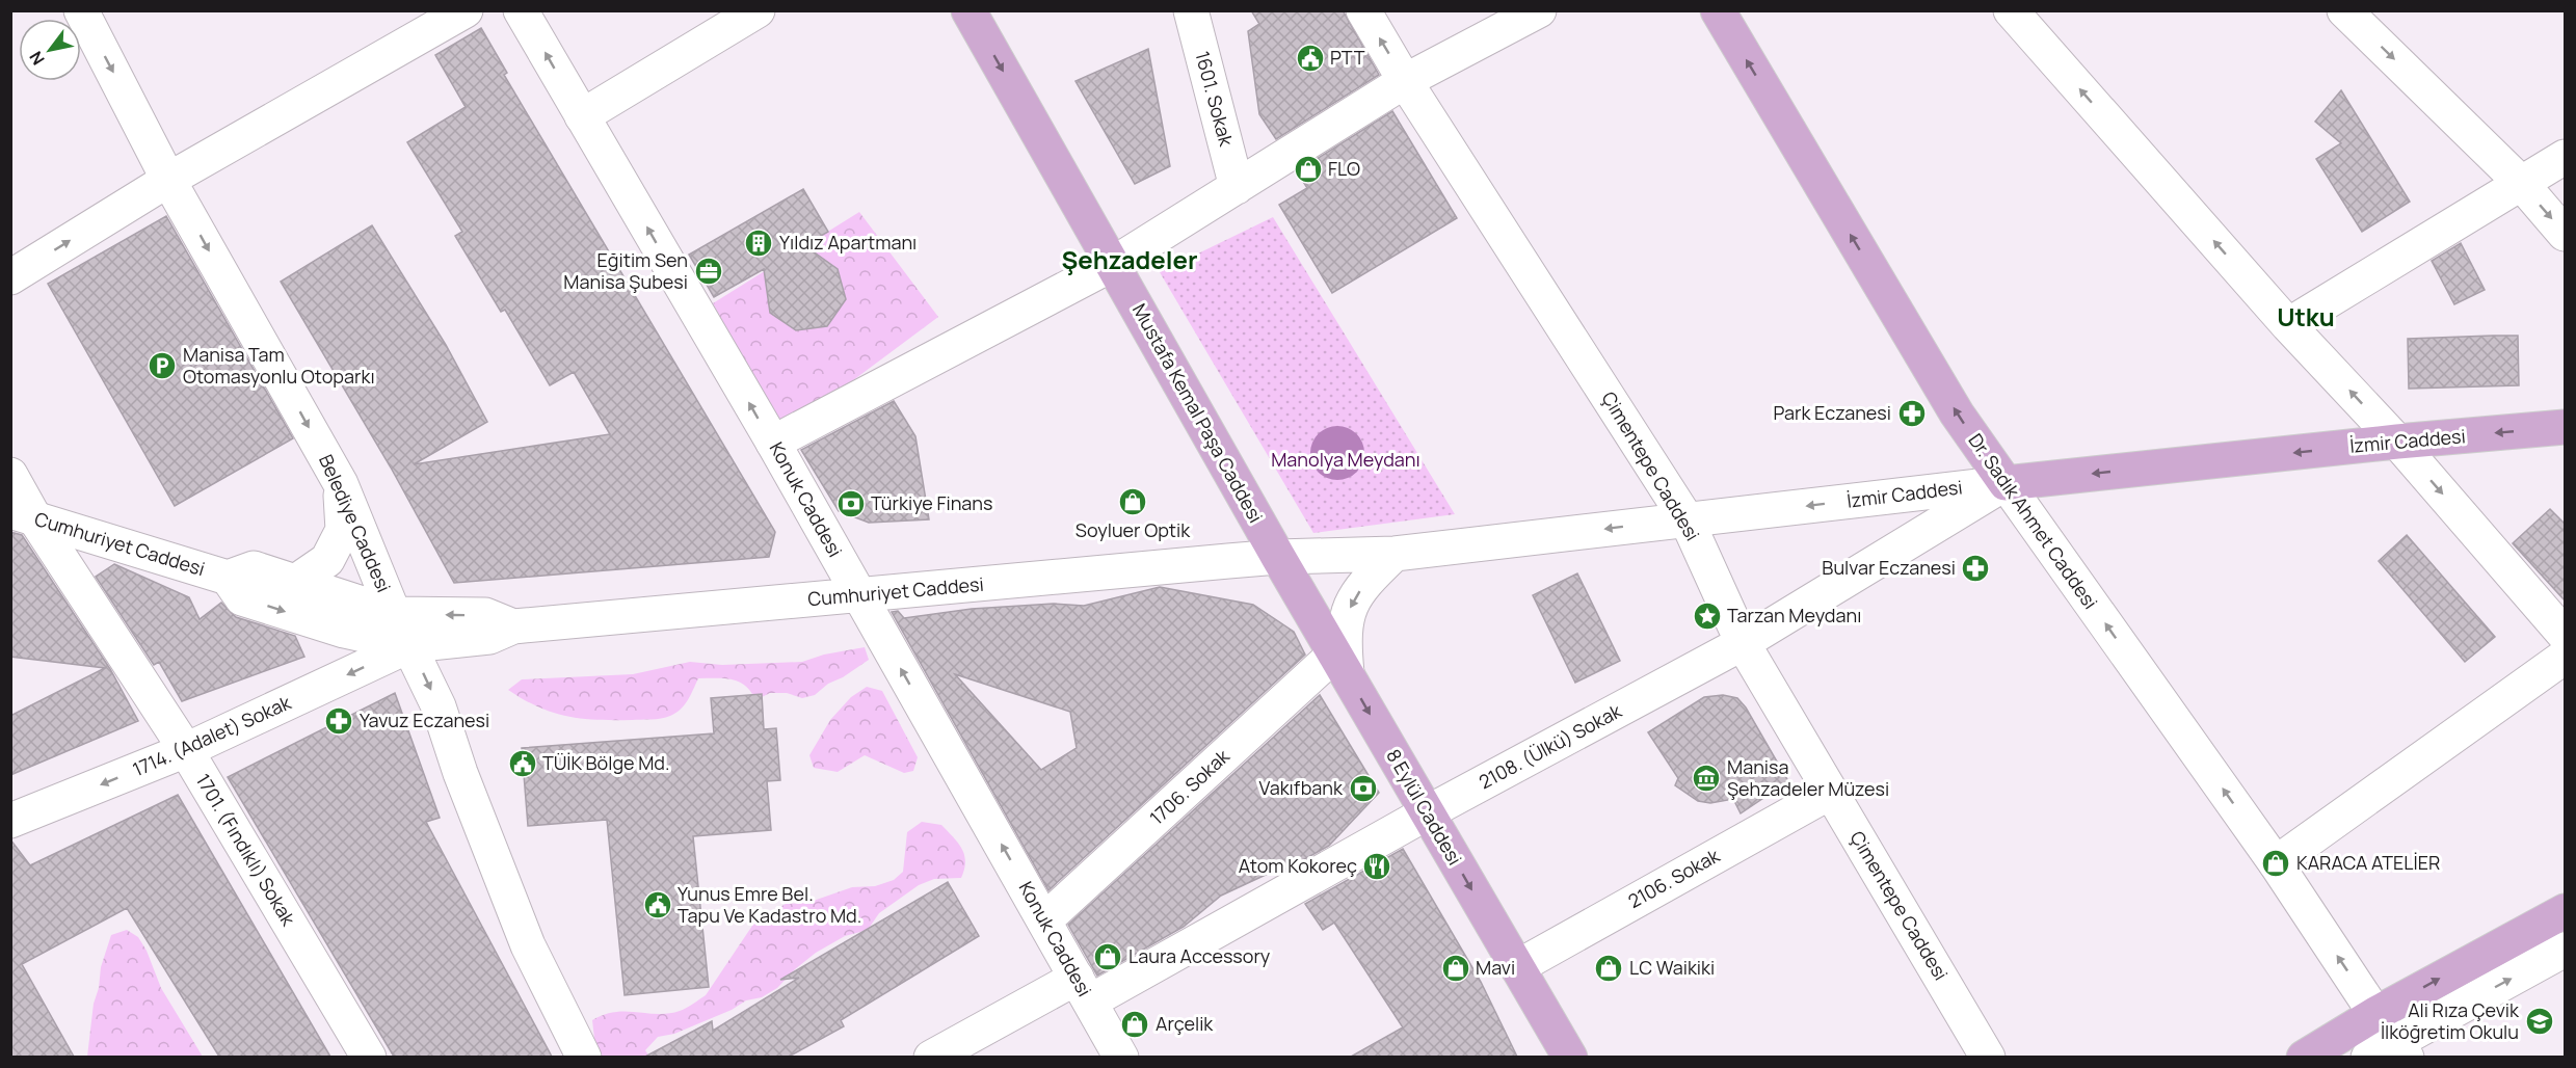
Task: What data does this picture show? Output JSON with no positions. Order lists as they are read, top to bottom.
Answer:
{
  "streets": {
    "main road": [
      "Mustafa Kemal Paşa Caddesi",
      "İzmir Caddesi",
      "Dr. Sadık Ahmet Caddesi",
      "8 Eylül Caddesi"
    ],
    "street": [
      "1601. Sokak",
      "Çimentepe Caddesi",
      "Konuk Caddesi",
      "Belediye Caddesi",
      "Cumhuriyet Caddesi",
      "1714. (Adalet) Sokak",
      "2108. (Ülkü) Sokak",
      "1706. Sokak",
      "1701. (Fındıklı) Sokak",
      "2106. Sokak"
    ]
  },
  "crossings": [
    ["Mustafa Kemal Paşa Caddesi", "Cumhuriyet Caddesi"],
    ["Mustafa Kemal Paşa Caddesi", "8 Eylül Caddesi"],
    ["İzmir Caddesi", "Çimentepe Caddesi"],
    ["İzmir Caddesi", "Dr. Sadık Ahmet Caddesi"],
    ["İzmir Caddesi", "Cumhuriyet Caddesi"],
    ["İzmir Caddesi", "2108. (Ülkü) Sokak"],
    ["Çimentepe Caddesi", "2108. (Ülkü) Sokak"],
    ["Çimentepe Caddesi", "2106. Sokak"],
    ["Konuk Caddesi", "Cumhuriyet Caddesi"],
    ["Konuk Caddesi", "2108. (Ülkü) Sokak"],
    ["Konuk Caddesi", "1706. Sokak"],
    ["Dr. Sadık Ahmet Caddesi", "2108. (Ülkü) Sokak"],
    ["Belediye Caddesi", "Cumhuriyet Caddesi"],
    ["Belediye Caddesi", "1714. (Adalet) Sokak"],
    ["Cumhuriyet Caddesi", "1714. (Adalet) Sokak"],
    ["Cumhuriyet Caddesi", "8 Eylül Caddesi"],
    ["Cumhuriyet Caddesi", "1701. (Fındıklı) Sokak"],
    ["1714. (Adalet) Sokak", "1701. (Fındıklı) Sokak"],
    ["2108. (Ülkü) Sokak", "8 Eylül Caddesi"],
    ["1706. Sokak", "8 Eylül Caddesi"],
    ["8 Eylül Caddesi", "2106. Sokak"]
  ],
  "one_way": [
    "Mustafa Kemal Paşa Caddesi",
    "İzmir Caddesi",
    "Konuk Caddesi",
    "Dr. Sadık Ahmet Caddesi",
    "Belediye Caddesi",
    "1714. (Adalet) Sokak",
    "8 Eylül Caddesi"
  ],
  "districts": ["Şehzadeler", "Utku"],
  "parks": ["Manolya Meydanı"],
  "places": {
    "public building": ["PTT", "TÜİK Bölge Md.", "Yunus Emre Bel. Tapu Ve Kadastro Md."],
    "shop": [
      "FLO",
      "Soyluer Optik",
      "KARACA ATELİER",
      "Laura Accessory",
      "Mavi",
      "LC Waikiki",
      "Arçelik"
    ],
    "building": ["Yıldız Apartmanı"],
    "office": ["Eğitim Sen Manisa Şubesi"],
    "parking": ["Manisa Tam Otomasyonlu Otoparkı"],
    "pharmacy": ["Park Eczanesi", "Bulvar Eczanesi", "Yavuz Eczanesi"],
    "bank": ["Türkiye Finans", "Vakıfbank"],
    "place": ["Tarzan Meydanı"],
    "museum": ["Manisa Şehzadeler Müzesi"],
    "restaurant": ["Atom Kokoreç"],
    "school or university": ["Ali Rıza Çevik İlköğretim Okulu"]
  },
  "north": "bottom left"
}
